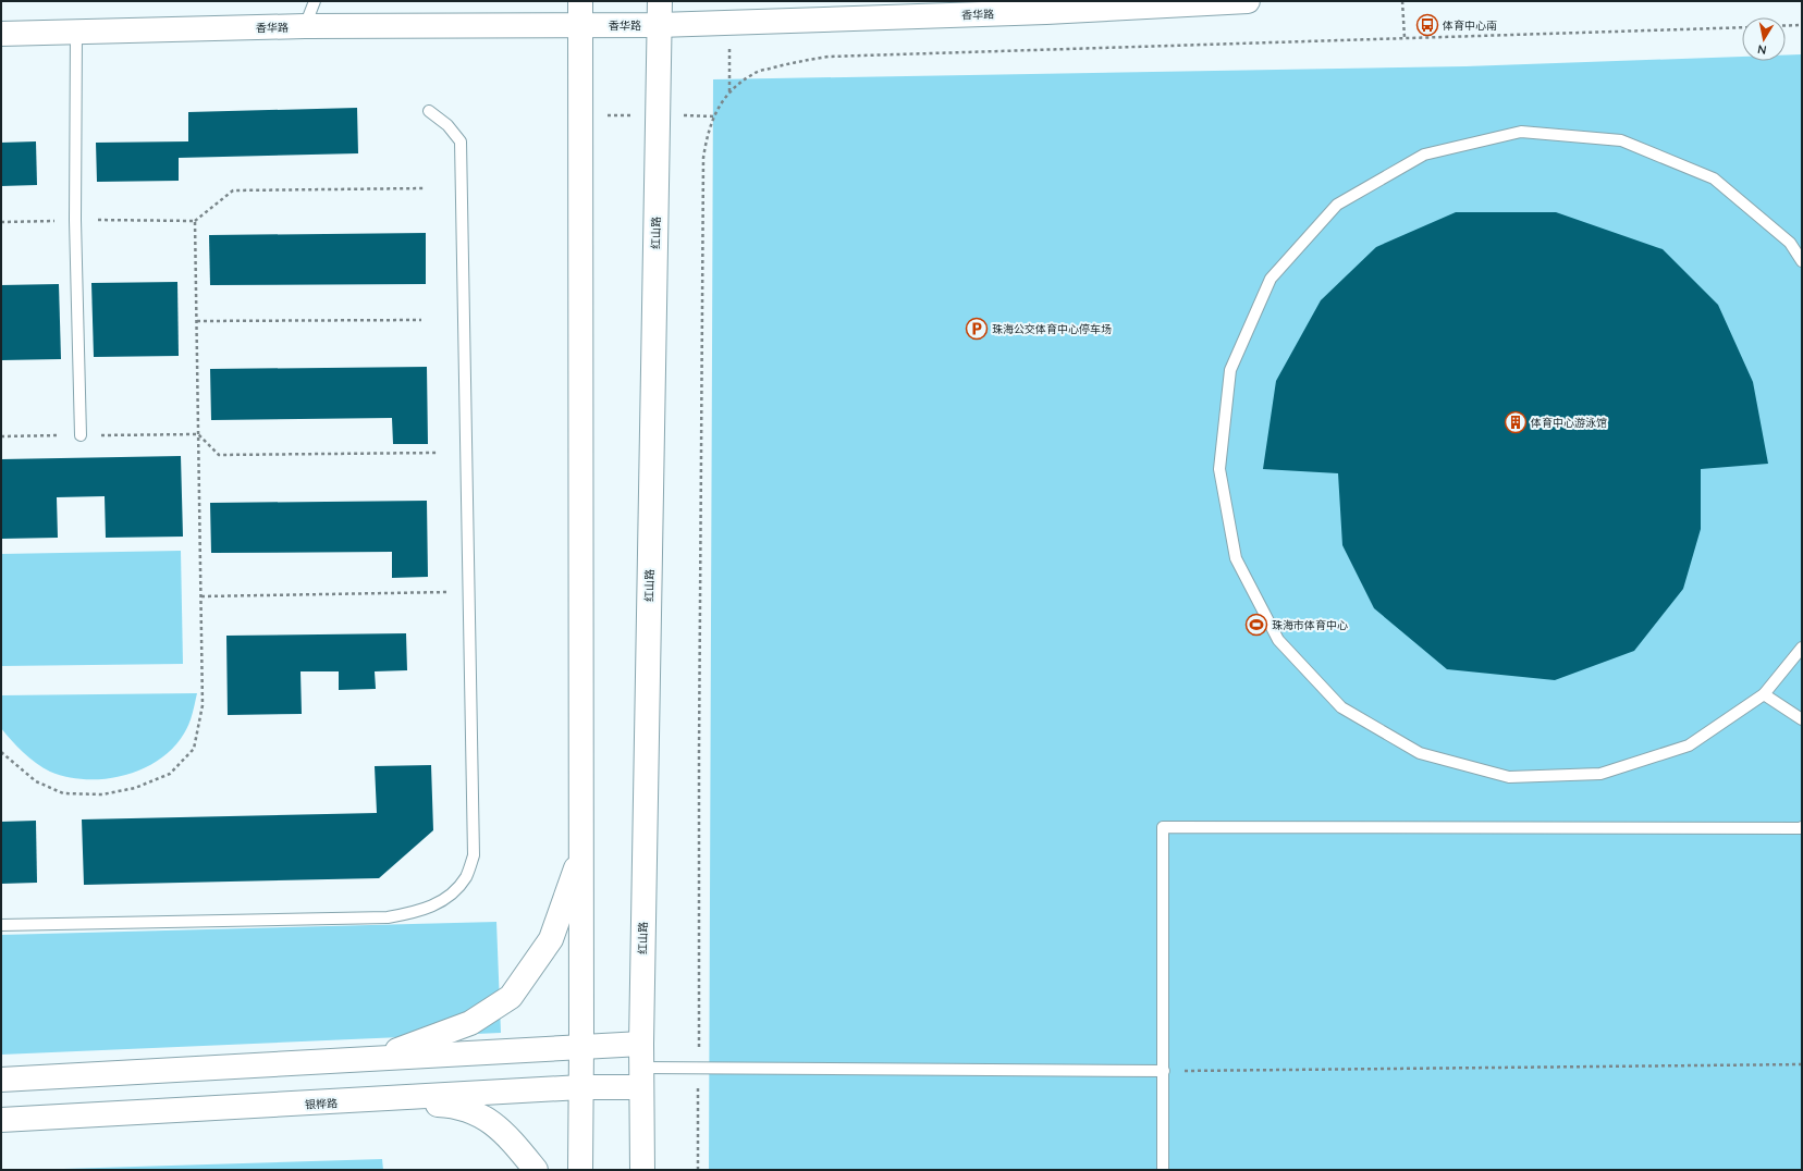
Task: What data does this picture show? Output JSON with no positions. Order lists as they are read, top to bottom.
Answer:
{
  "streets": {
    "main road": ["香华路", "红山路", "银桦路"]
  },
  "crossings": [
    ["香华路", "红山路"],
    ["红山路", "银桦路"]
  ],
  "places": {
    "bus stop": ["体育中心南"],
    "parking": ["珠海公交体育中心停车场"],
    "building": ["体育中心游泳馆"],
    "sports": ["珠海市体育中心"]
  },
  "north": "bottom"
}
